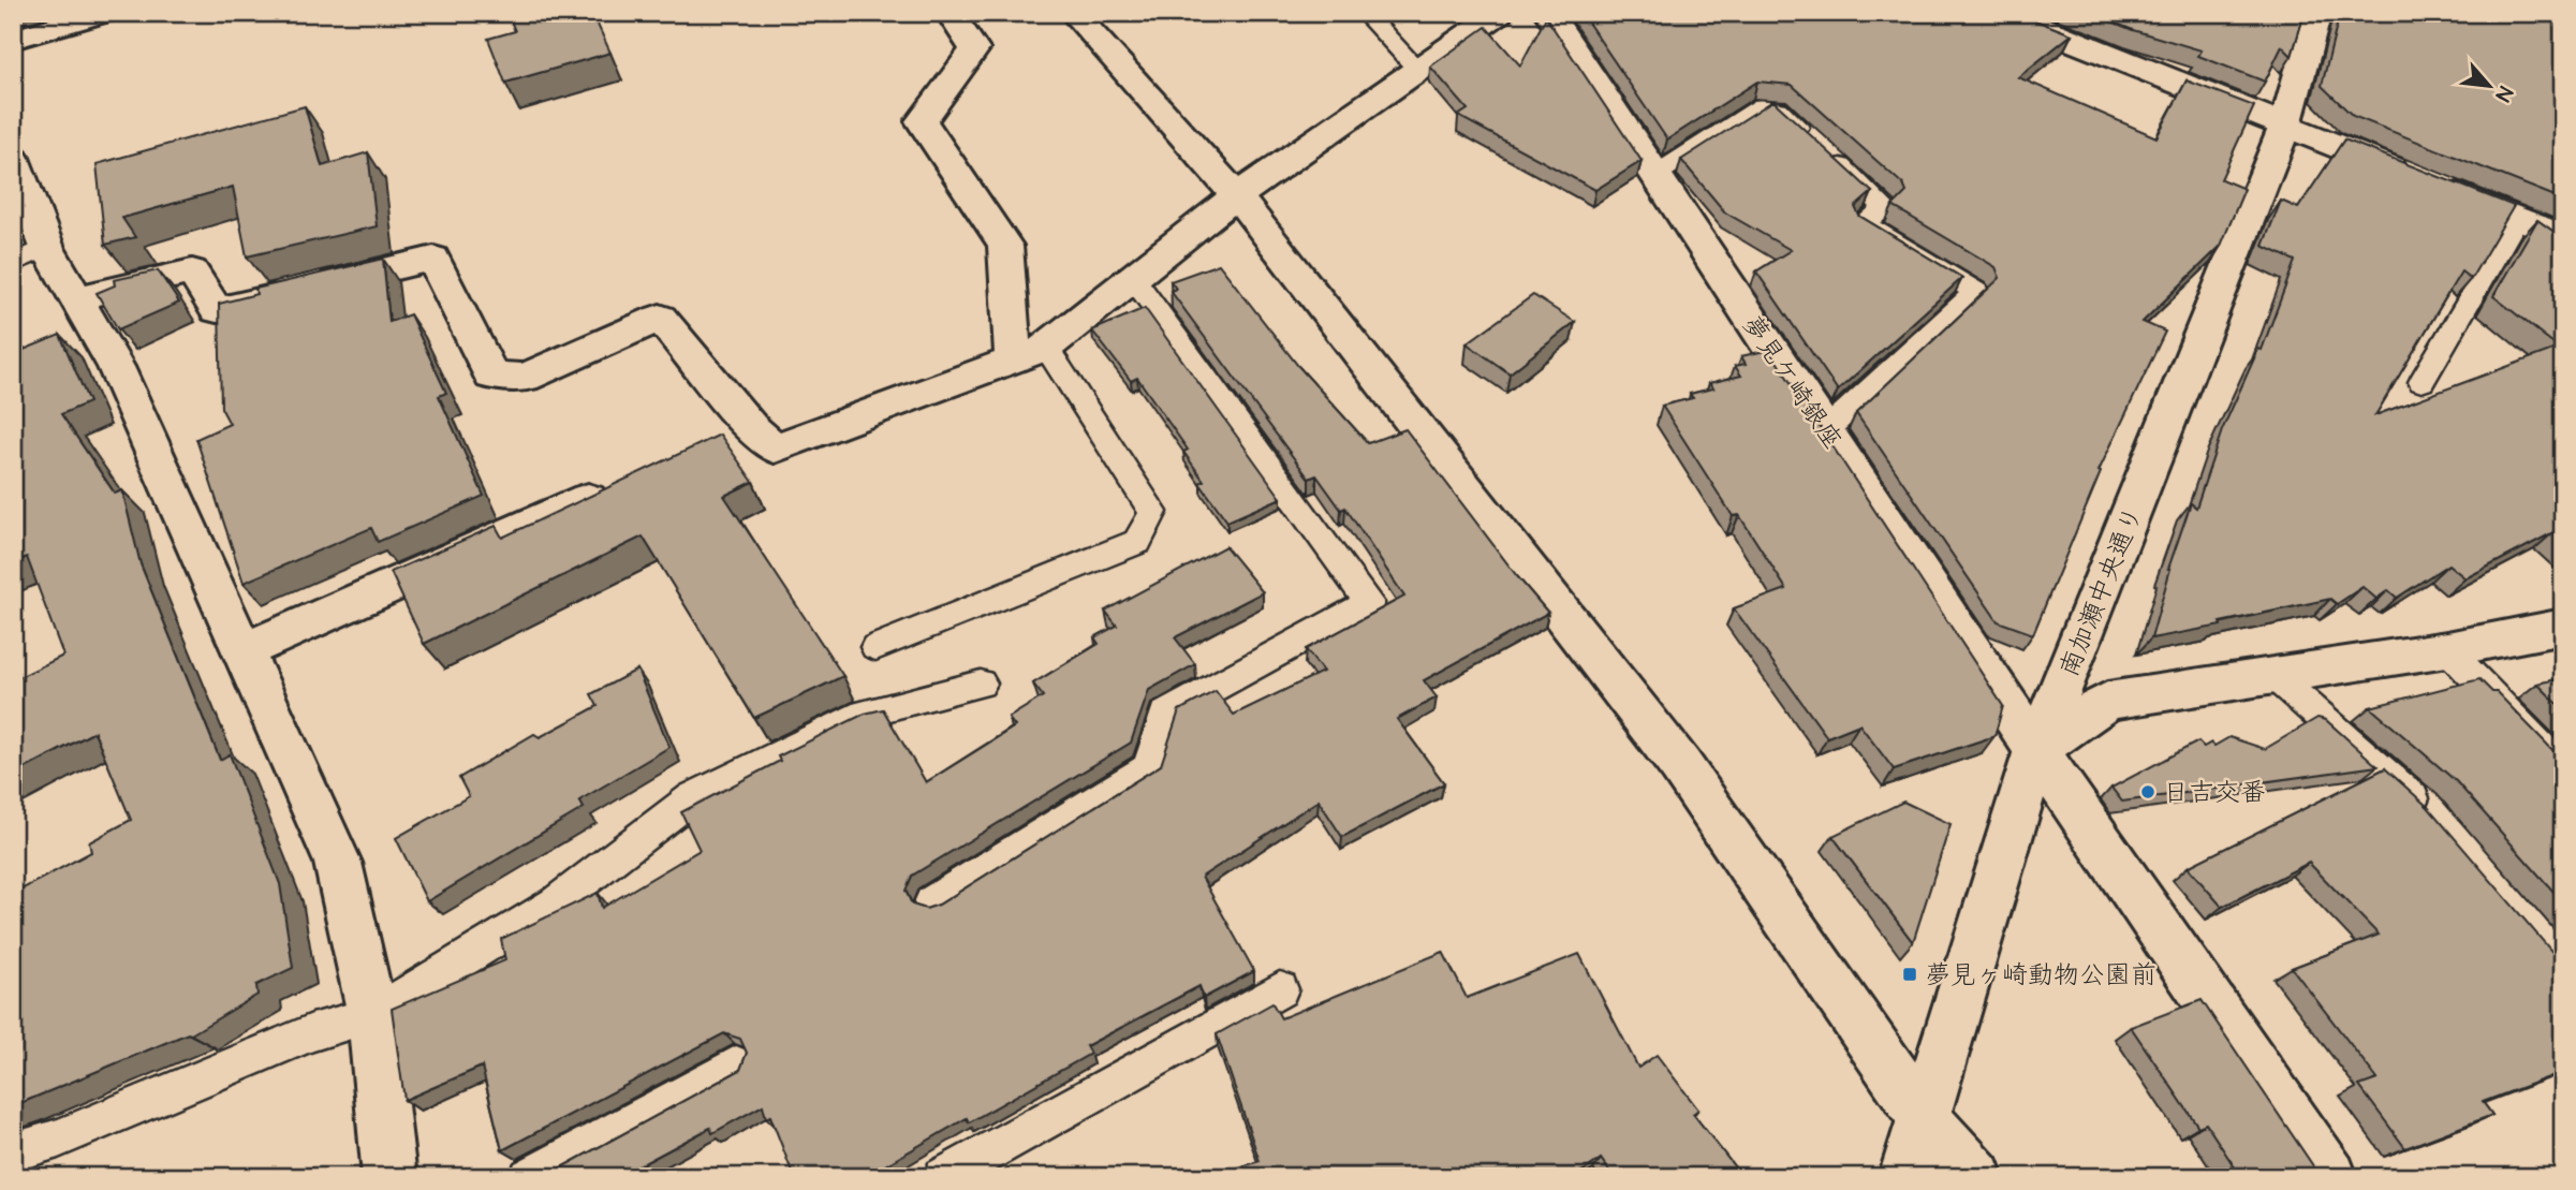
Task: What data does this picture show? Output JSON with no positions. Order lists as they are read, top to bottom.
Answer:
{
  "streets": {
    "street": ["夢見ケ崎銀座", "南加瀬中央通り"]
  },
  "crossings": [
    ["夢見ケ崎銀座", "南加瀬中央通り"]
  ],
  "places": {
    "other": ["日吉交番"],
    "transit": ["夢見ヶ崎動物公園前"]
  },
  "north": "bottom right"
}
